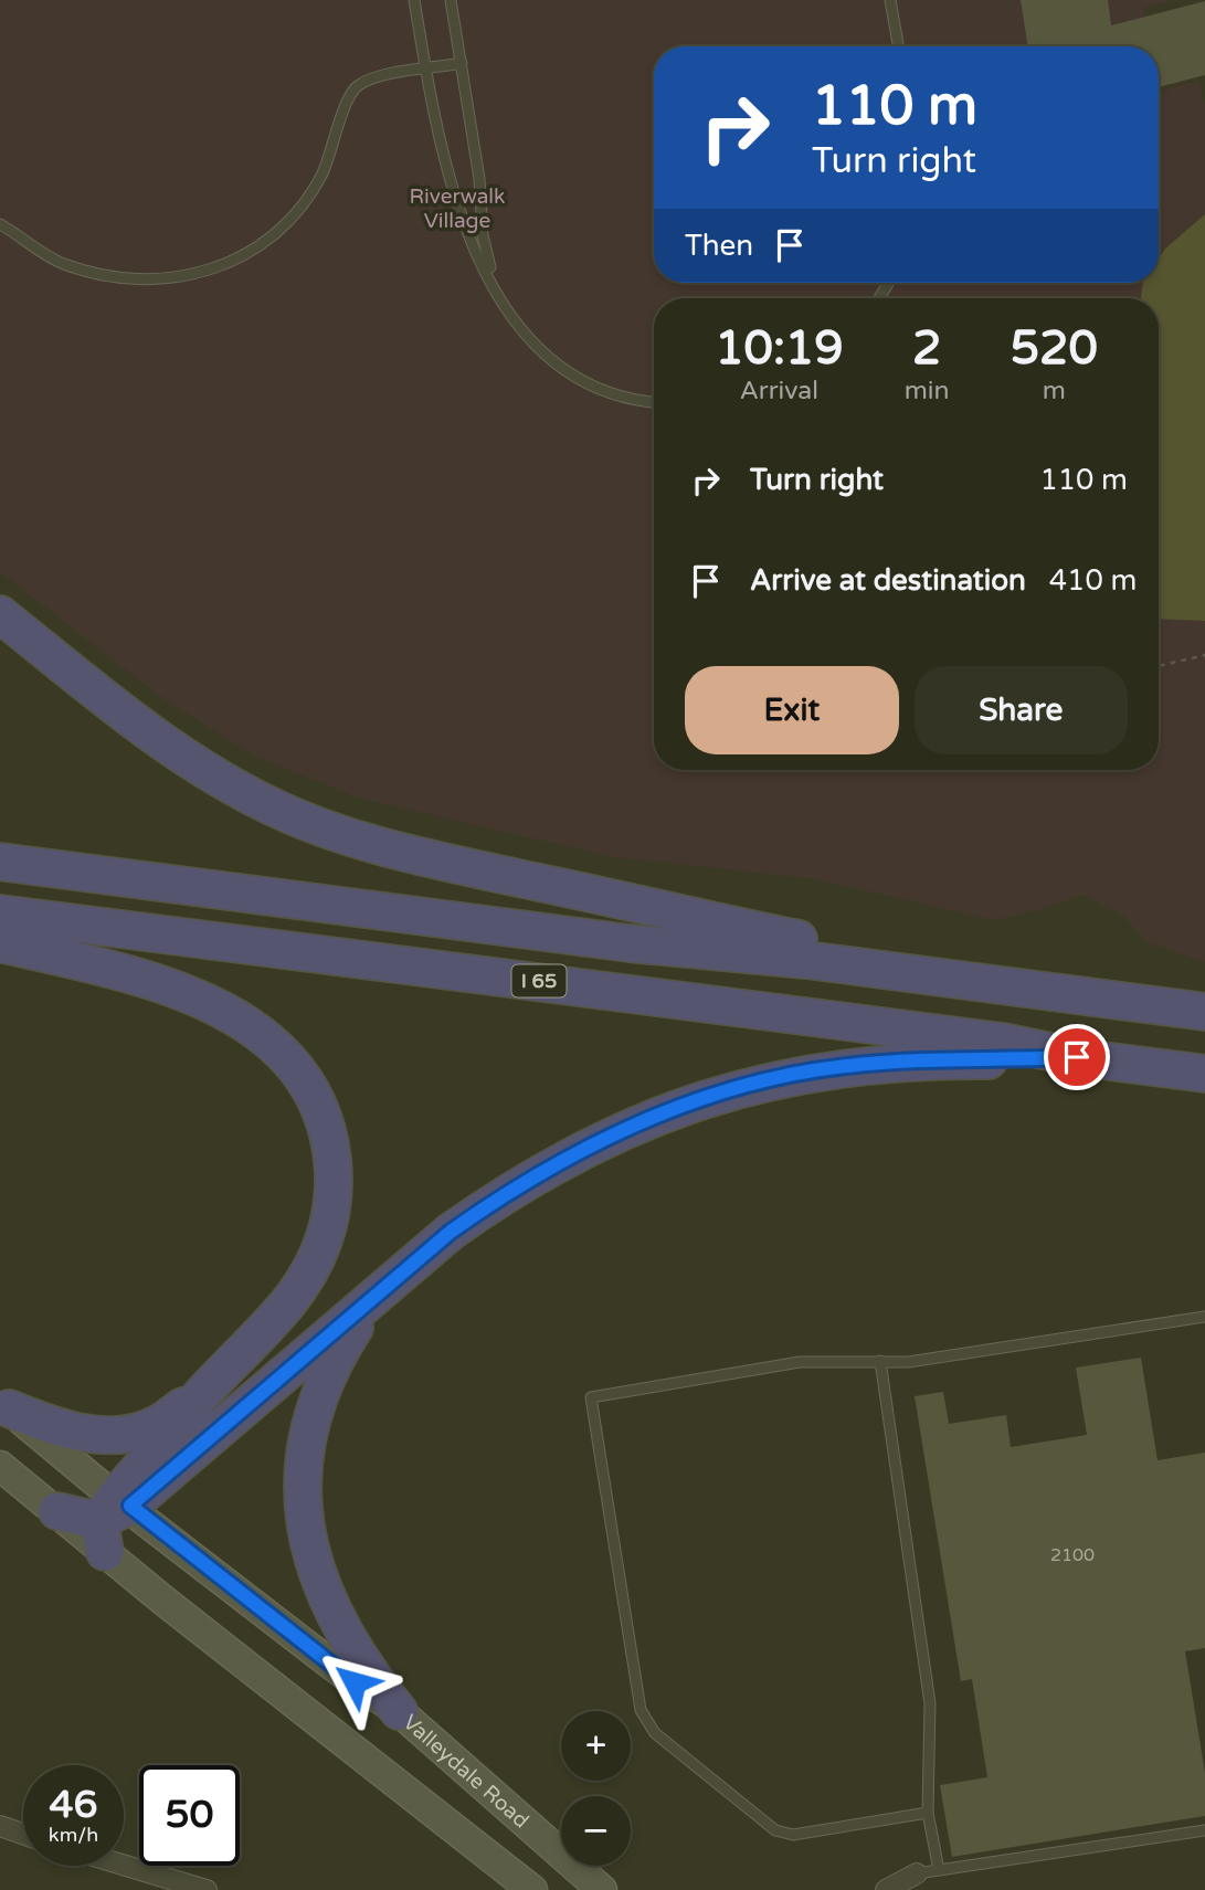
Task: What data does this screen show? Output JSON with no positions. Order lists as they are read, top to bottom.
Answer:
{
  "streets": {
    "highway": ["I 65"],
    "main road": ["Valleydale Road"]
  },
  "parks": ["Riverwalk Village"],
  "house_numbers": ["2100"],
  "page": {
    "turn": ["110 m", "Turn right"],
    "then": "Then",
    "eta": [
      "10:19",
      "Arrival",
      "2",
      "min",
      "520",
      "m"
    ],
    "list": [
      {
        "name": "Turn right",
        "value": "110 m"
      },
      {
        "name": "Arrive at destination",
        "value": "410 m"
      }
    ],
    "buttons": ["Exit", "Share"],
    "map_buttons": ["+", "−"],
    "speed": "46 km/h",
    "limit": "50"
  }
}
